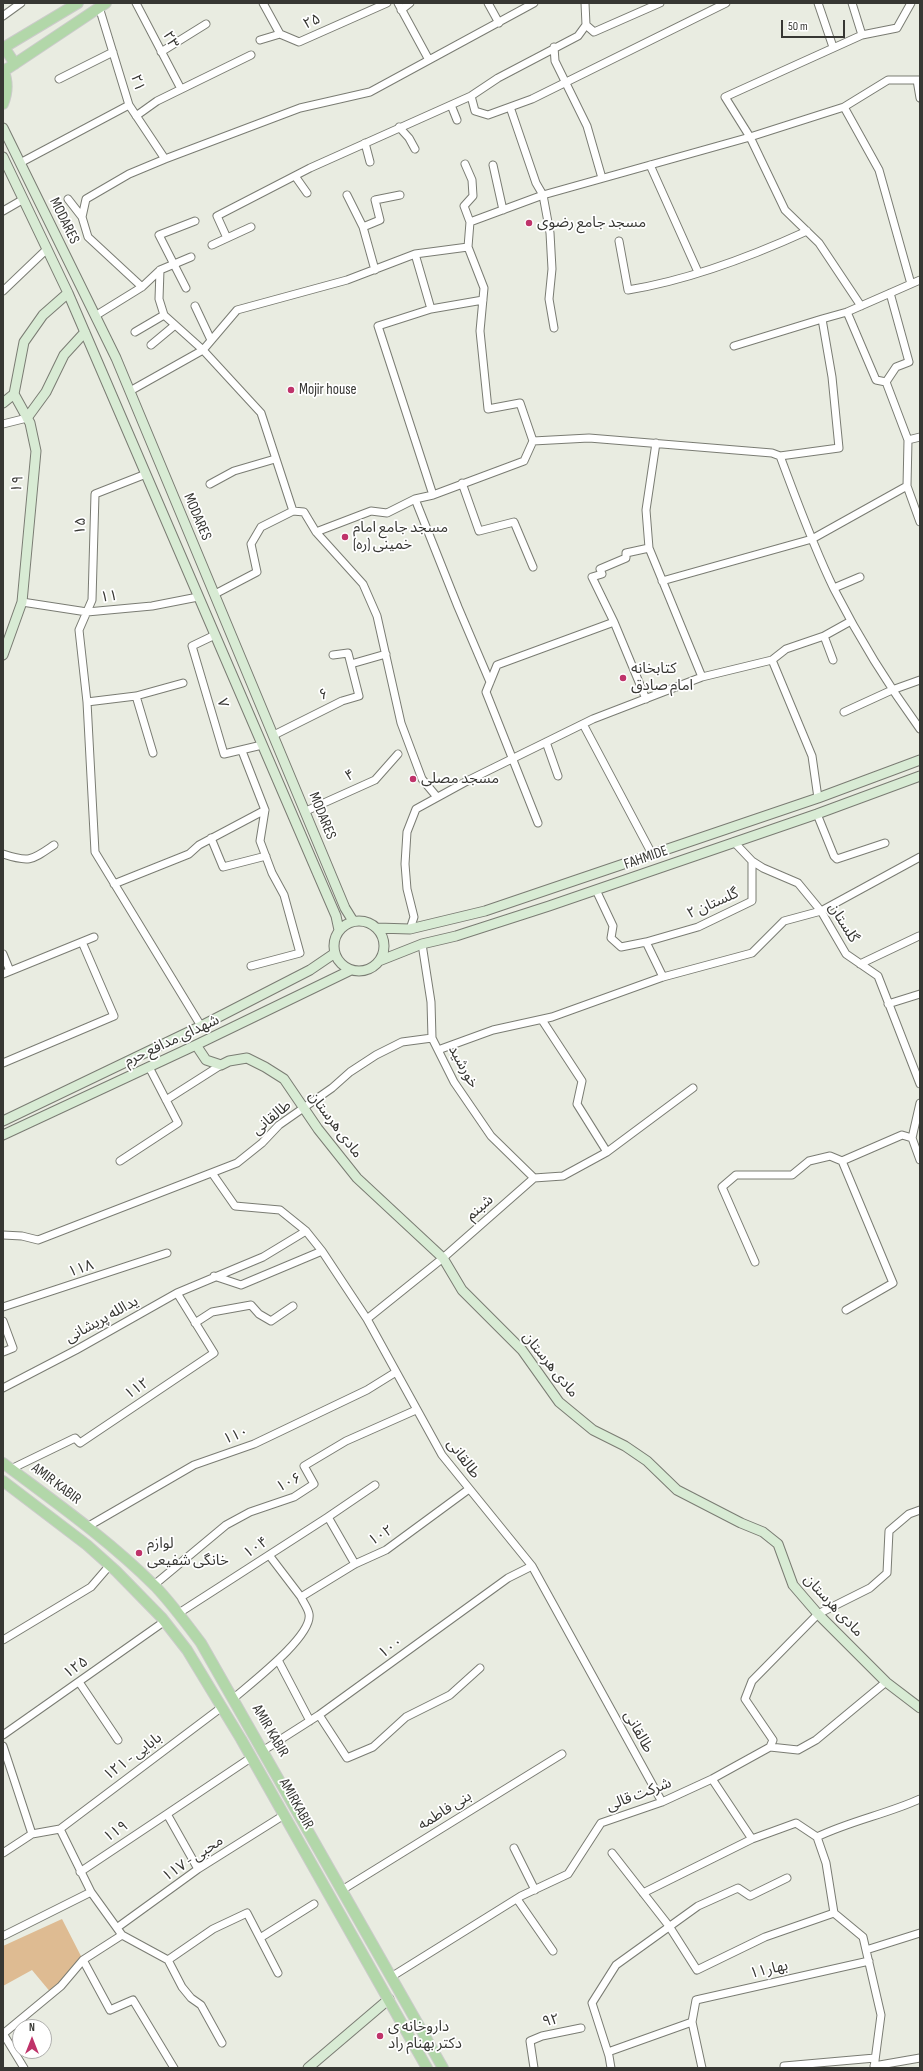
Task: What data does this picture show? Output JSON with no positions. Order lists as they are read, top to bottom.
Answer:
{
  "streets": {
    "main road": [
      "MODARES",
      "۱۹",
      "FAHMIDE",
      "شهدای مدافع حرم",
      "مادی هرستان",
      "AMIR KABIR",
      "AMIRKABIR"
    ],
    "street": [
      "۲۵",
      "۲۳",
      "۲۱",
      "۱۵",
      "۱۱",
      "۶",
      "۷",
      "۴",
      "گلستان ۲",
      "گلستان",
      "خورشید",
      "طالقانی",
      "شبنم",
      "۱۱۸",
      "یدالله پریشانی",
      "۱۱۲",
      "۱۱۰",
      "۱۰۶",
      "۱۰۲",
      "۱۰۴",
      "۱۰۰",
      "۱۲۵",
      "بابایی - ۱۲۱",
      "شرکت قالی",
      "بنی فاطمه",
      "۱۱۹",
      "محبی - ۱۱۷",
      "بهار۱۱",
      "۹۲"
    ]
  },
  "crossings": [
    ["MODARES", "۱۵"],
    ["MODARES", "۱۱"],
    ["MODARES", "۶"],
    ["MODARES", "۷"],
    ["MODARES", "۴"],
    ["MODARES", "FAHMIDE"],
    ["MODARES", "شهدای مدافع حرم"],
    ["۱۹", "۱۱"],
    ["۱۵", "۱۱"],
    ["FAHMIDE", "گلستان"],
    ["FAHMIDE", "شهدای مدافع حرم"],
    ["FAHMIDE", "خورشید"],
    ["گلستان ۲", "گلستان"],
    ["خورشید", "طالقانی"],
    ["خورشید", "شبنم"],
    ["طالقانی", "مادی هرستان"],
    ["طالقانی", "شبنم"],
    ["طالقانی", "یدالله پریشانی"],
    ["طالقانی", "۱۱۰"],
    ["طالقانی", "۱۰۶"],
    ["طالقانی", "۱۰۲"],
    ["طالقانی", "۱۰۰"],
    ["طالقانی", "شرکت قالی"],
    ["مادی هرستان", "شبنم"],
    ["یدالله پریشانی", "۱۱۲"],
    ["۱۱۲", "AMIR KABIR"],
    ["۱۱۰", "AMIR KABIR"],
    ["۱۰۶", "AMIR KABIR"],
    ["AMIR KABIR", "۱۰۴"],
    ["AMIR KABIR", "۱۰۰"],
    ["AMIR KABIR", "شرکت قالی"],
    ["AMIR KABIR", "بنی فاطمه"],
    ["۱۲۵", "AMIRKABIR"],
    ["بابایی - ۱۲۱", "AMIRKABIR"],
    ["AMIRKABIR", "۱۱۹"],
    ["AMIRKABIR", "محبی - ۱۱۷"]
  ],
  "places": [
    "مسجد جامع رضوی",
    "Mojir house",
    "مسجد جامع امام خمینی (ره)",
    "کتابخانه امام صادق",
    "مسجد مصلی",
    "لوازم خانگی شفیعی",
    "داروخانه ی دکتر بهنام راد"
  ],
  "scale_bar": "50 m",
  "north": "top"
}
